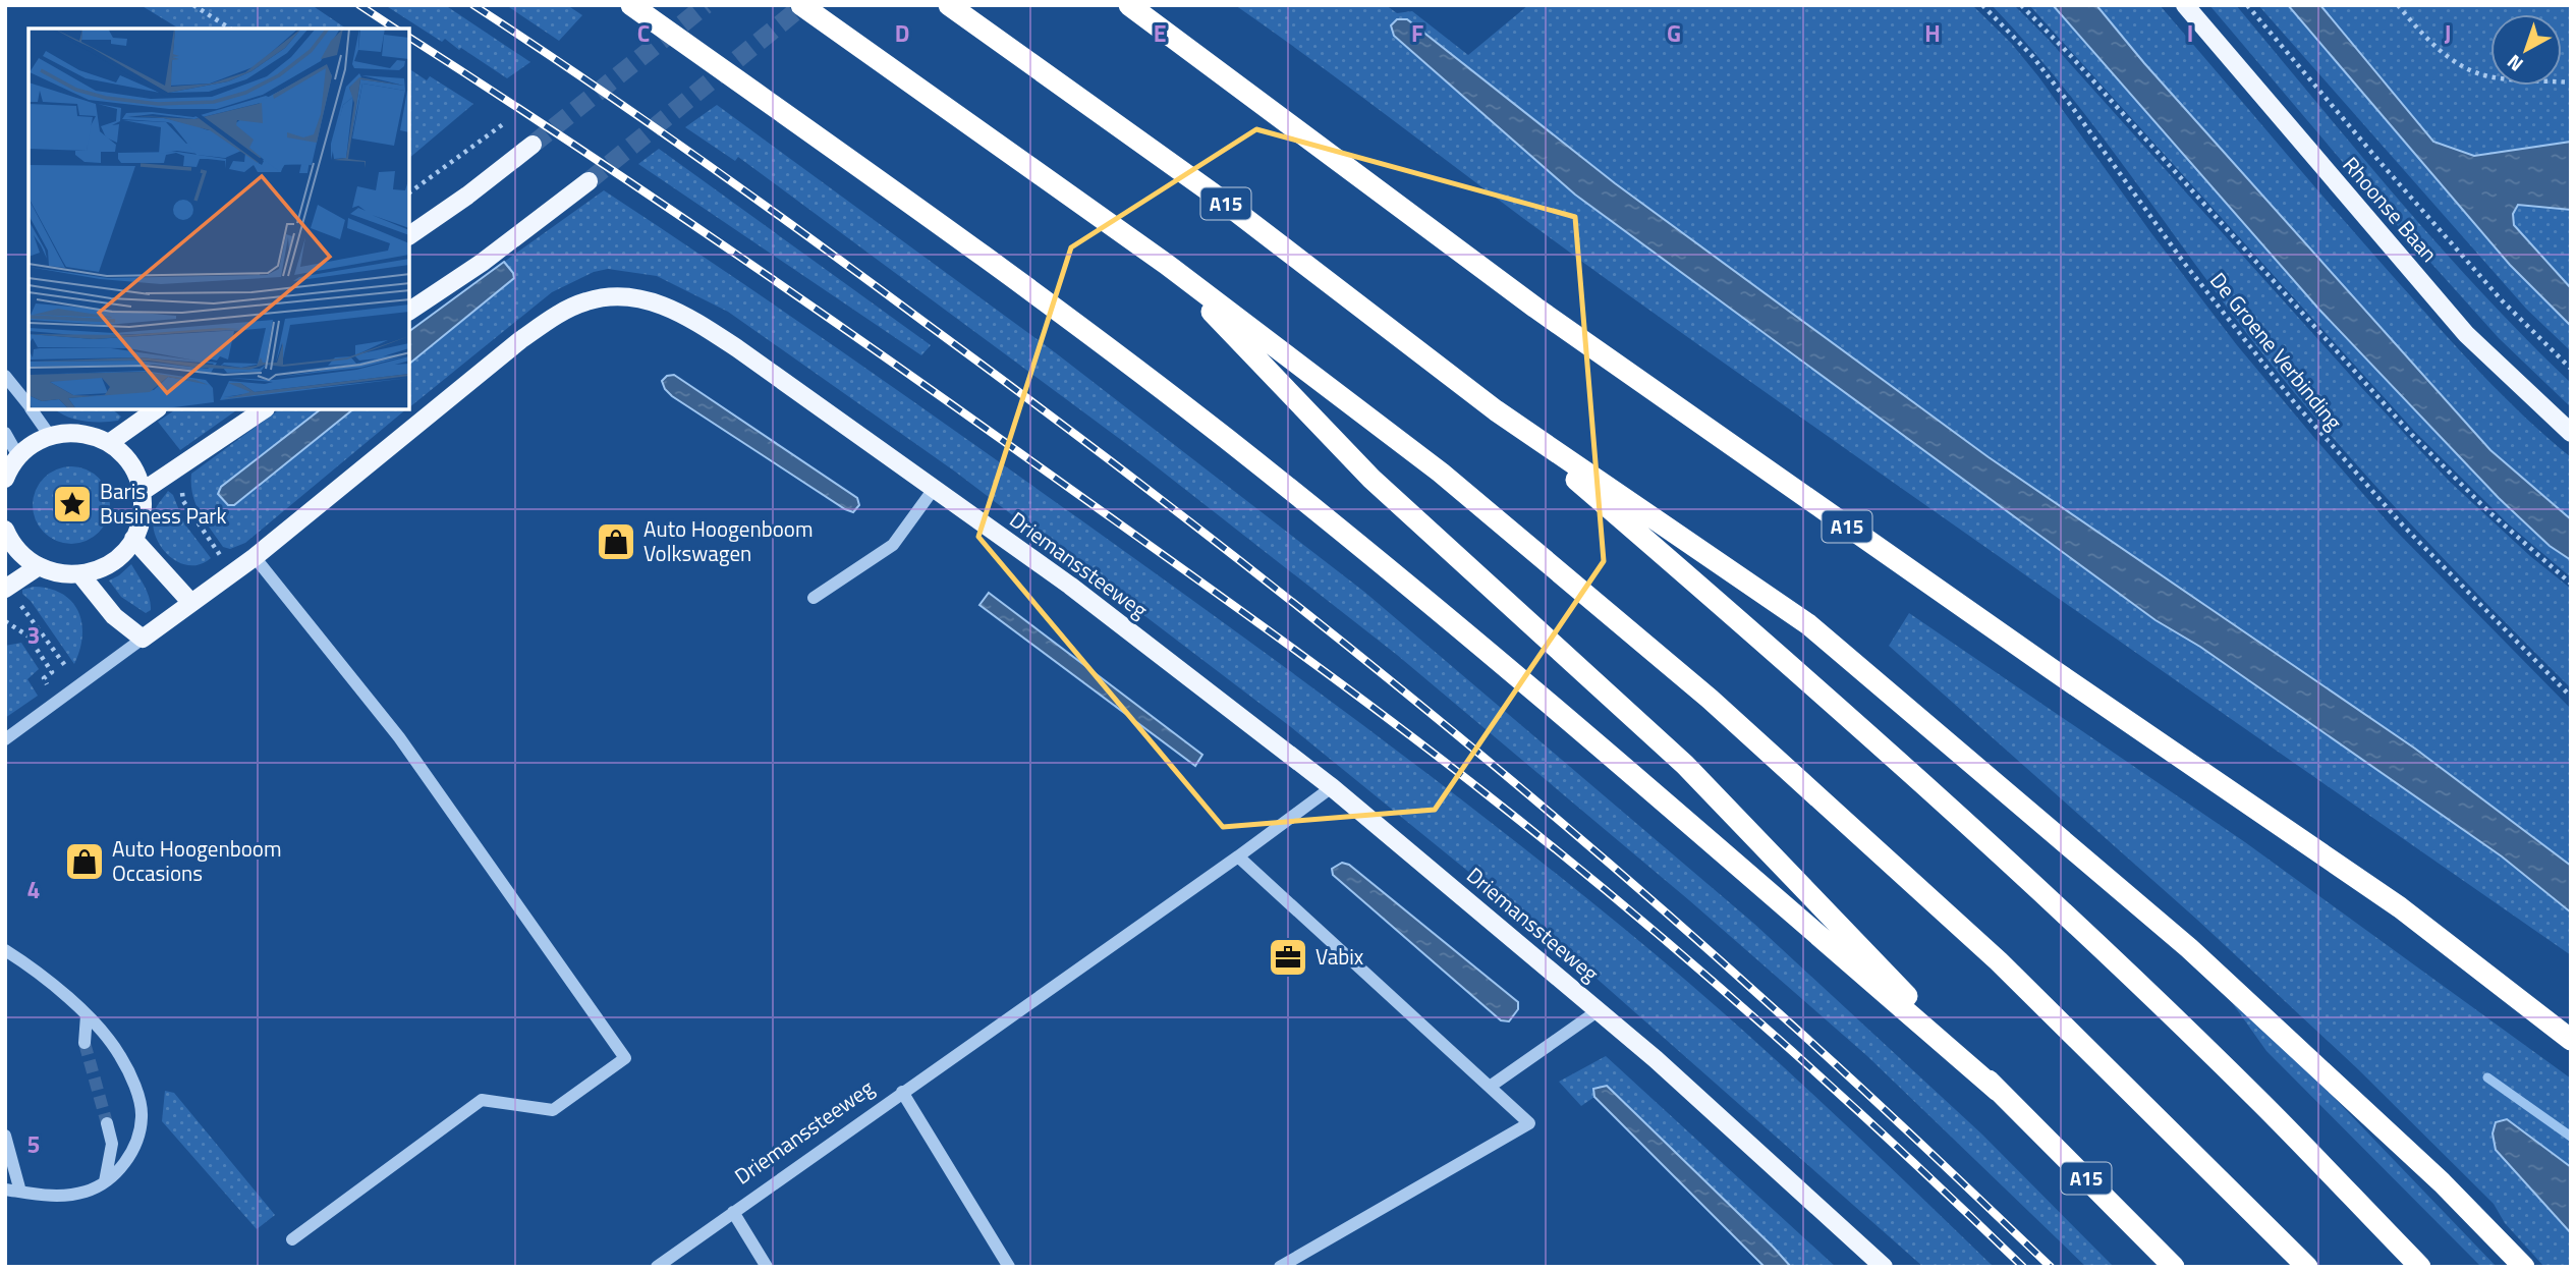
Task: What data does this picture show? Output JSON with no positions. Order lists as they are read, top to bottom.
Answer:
{
  "streets": {
    "highway": ["A15"],
    "main road": ["Rhoonse Baan", "Driemanssteeweg"],
    "path": ["De Groene Verbinding"]
  },
  "places": {
    "place": ["Baris Business Park"],
    "shop": ["Auto Hoogenboom Volkswagen", "Auto Hoogenboom Occasions"],
    "office": ["Vabix"]
  },
  "north": "bottom left",
  "grid": {
    "columns": [
      "C",
      "D",
      "E",
      "F",
      "G",
      "H",
      "I",
      "J"
    ],
    "rows": ["3", "4", "5"]
  }
}
